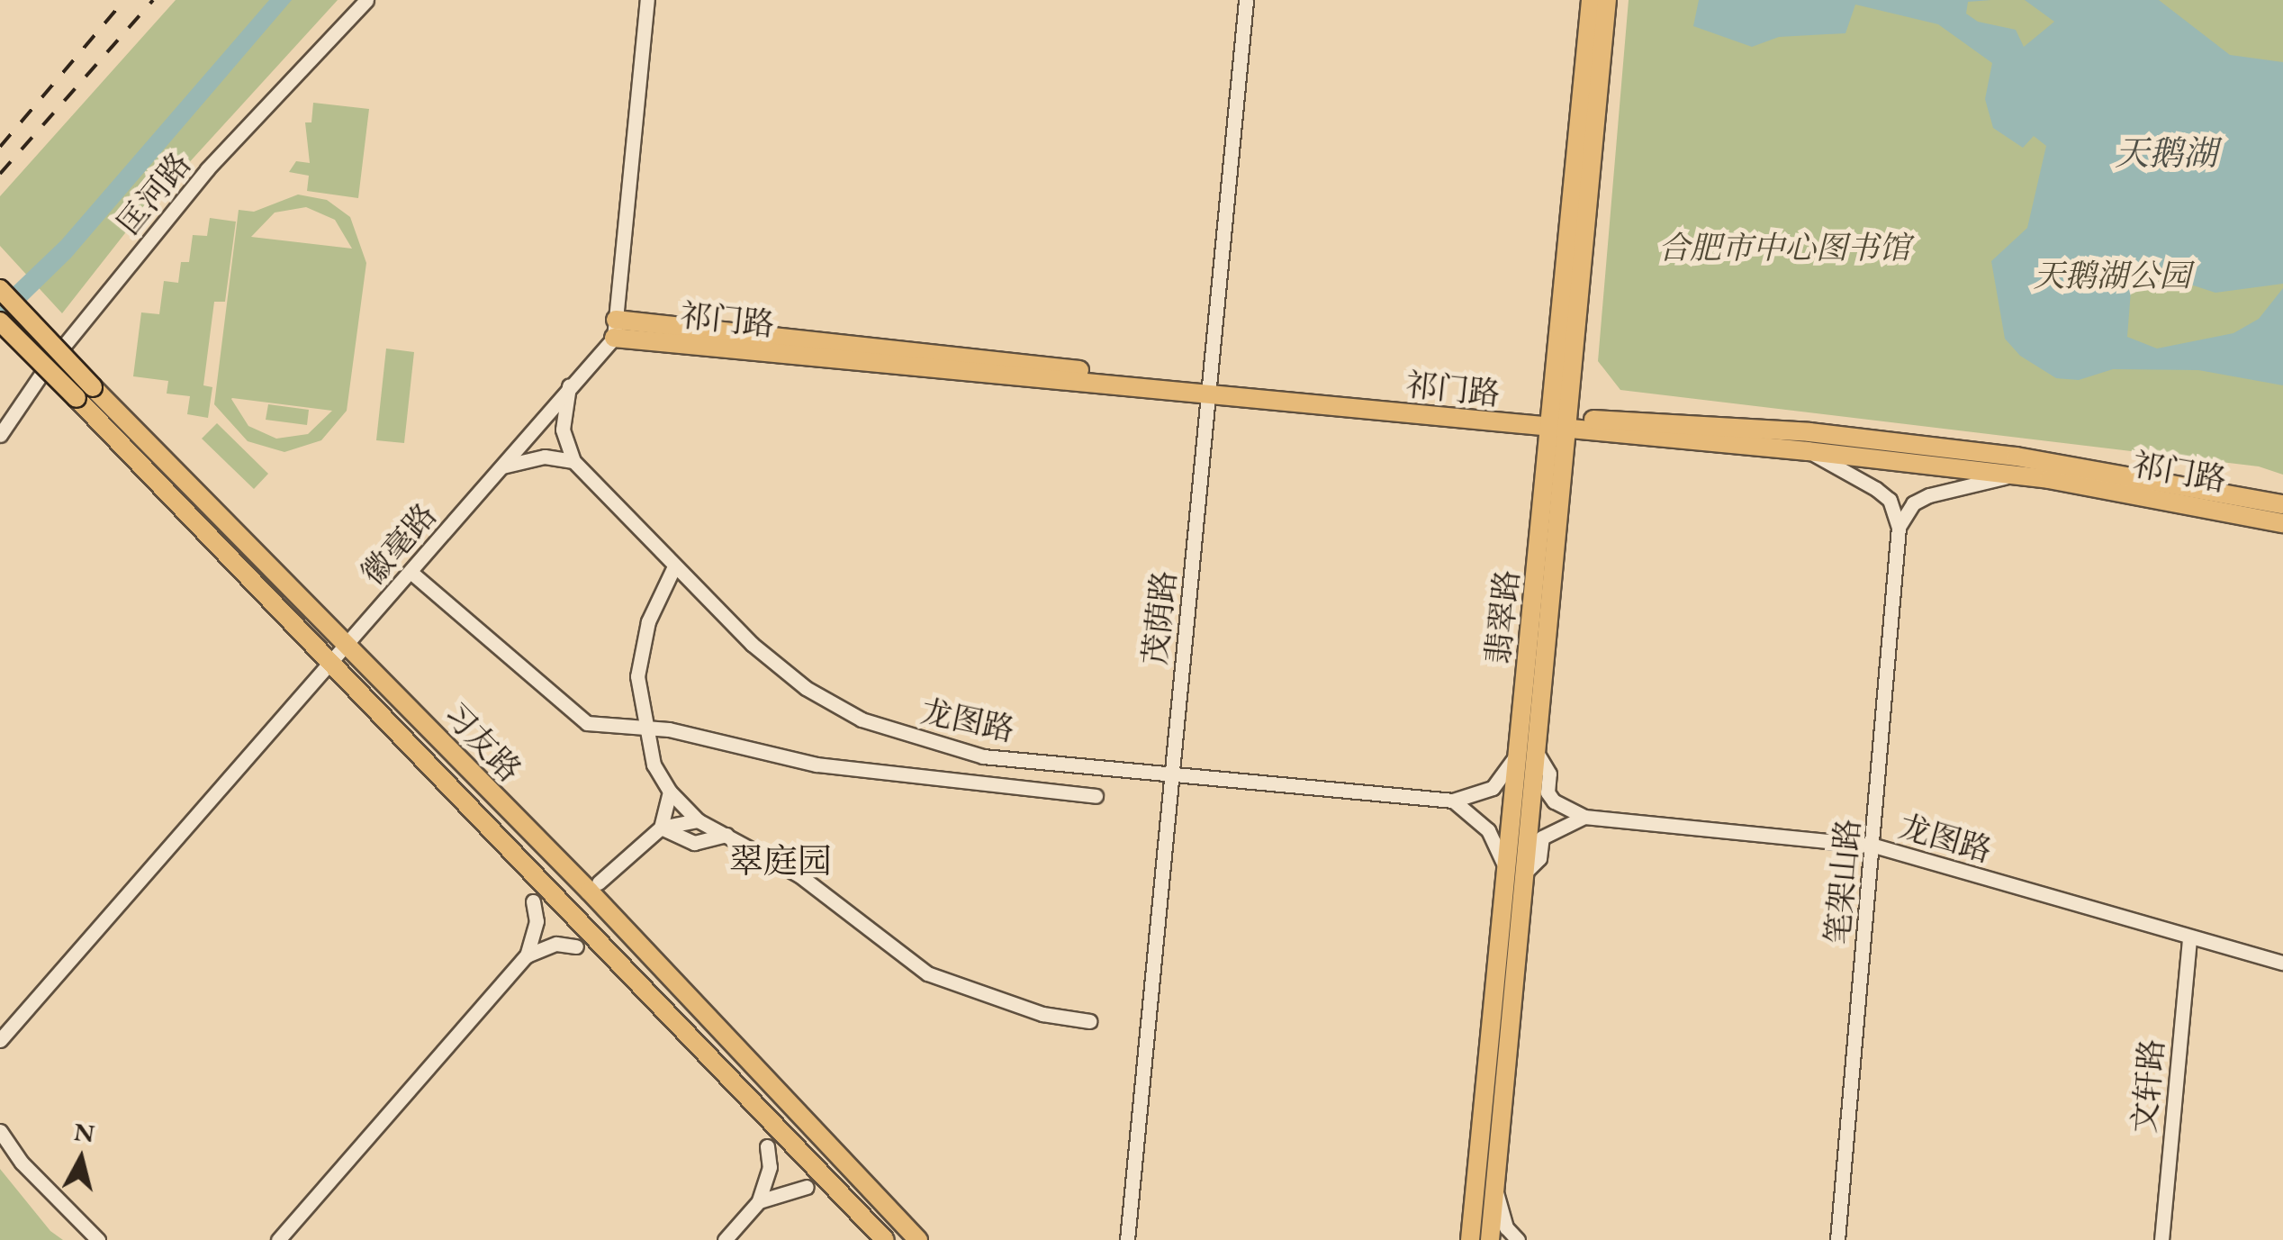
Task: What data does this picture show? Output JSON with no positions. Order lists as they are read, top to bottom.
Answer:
{
  "streets": {
    "main road": ["祁门路", "翡翠路", "习友路"],
    "street": [
      "匡河路",
      "徽毫路",
      "茂荫路",
      "龙图路",
      "笔架山路",
      "文轩路"
    ]
  },
  "crossings": [
    ["祁门路", "徽毫路"],
    ["祁门路", "翡翠路"],
    ["祁门路", "茂荫路"],
    ["徽毫路", "习友路"],
    ["茂荫路", "龙图路"],
    ["龙图路", "笔架山路"],
    ["龙图路", "文轩路"]
  ],
  "districts": ["翠庭园"],
  "water": ["天鹅湖"],
  "parks": ["合肥市中心图书馆", "天鹅湖公园"],
  "north": "top"
}
